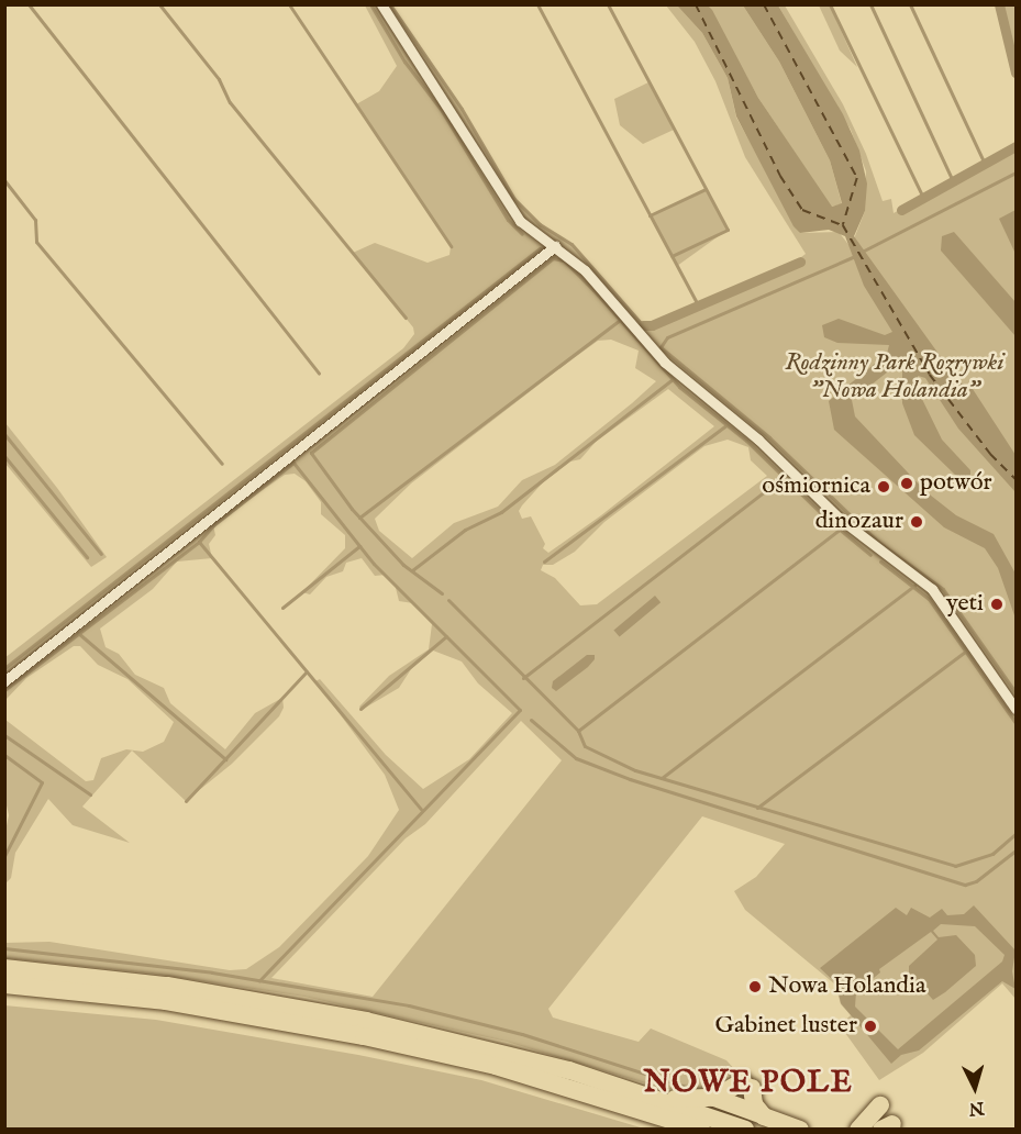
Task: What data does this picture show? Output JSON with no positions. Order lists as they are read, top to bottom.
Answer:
{
  "districts": ["NOWE POLE"],
  "parks": ["Rodzinny Park Rozrywki \"Nowa Holandia\""],
  "places": [
    "potwór",
    "ośmiornica",
    "dinozaur",
    "yeti",
    "Nowa Holandia",
    "Gabinet luster"
  ],
  "north": "bottom"
}
